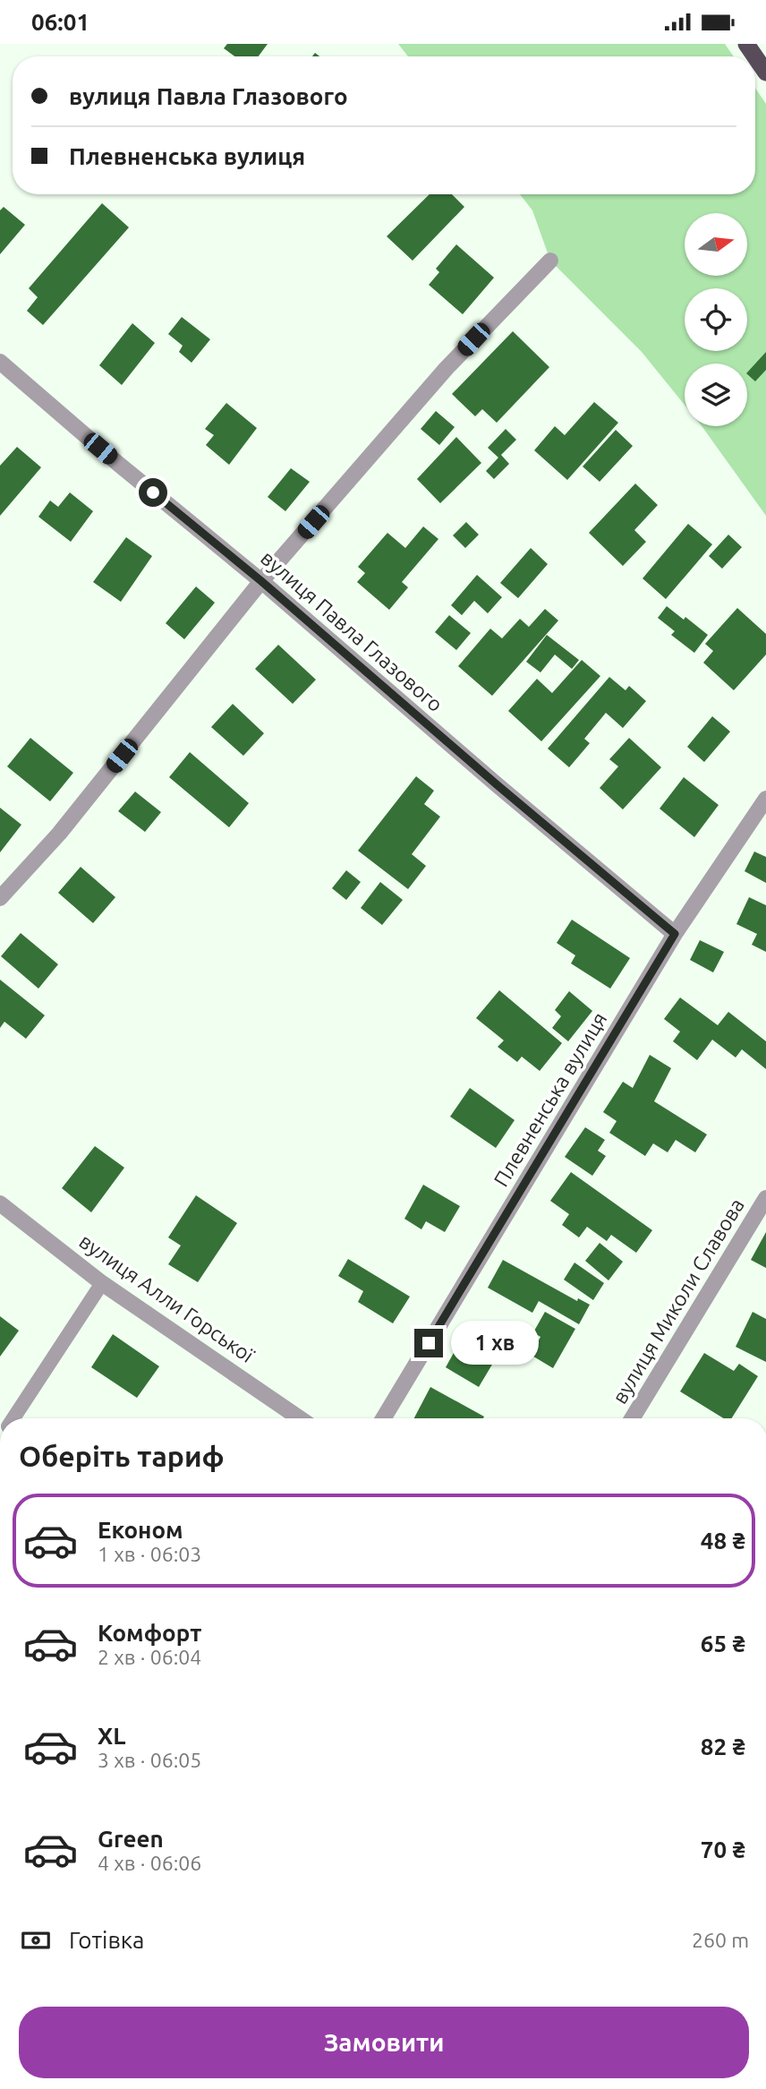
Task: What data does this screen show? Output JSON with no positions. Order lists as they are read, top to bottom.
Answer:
{
  "streets": {
    "street": [
      "вулиця Павла Глазового",
      "Плевненська вулиця",
      "вулиця Алли Горської",
      "вулиця Миколи Славова"
    ]
  },
  "crossings": [
    ["вулиця Павла Глазового", "Плевненська вулиця"]
  ],
  "north": "right",
  "page": {
    "status": "06:01",
    "banner": ["вулиця Павла Глазового", "Плевненська вулиця"],
    "bubble": "1 хв",
    "heading": "Оберіть тариф",
    "list": [
      {
        "name": "Економ",
        "note": "1 хв · 06:03",
        "value": "48 ₴"
      },
      {
        "name": "Комфорт",
        "note": "2 хв · 06:04",
        "value": "65 ₴"
      },
      {
        "name": "XL",
        "note": "3 хв · 06:05",
        "value": "82 ₴"
      },
      {
        "name": "Green",
        "note": "4 хв · 06:06",
        "value": "70 ₴"
      }
    ],
    "pay": ["Готівка", "260 m"],
    "buttons": "Замовити"
  }
}
